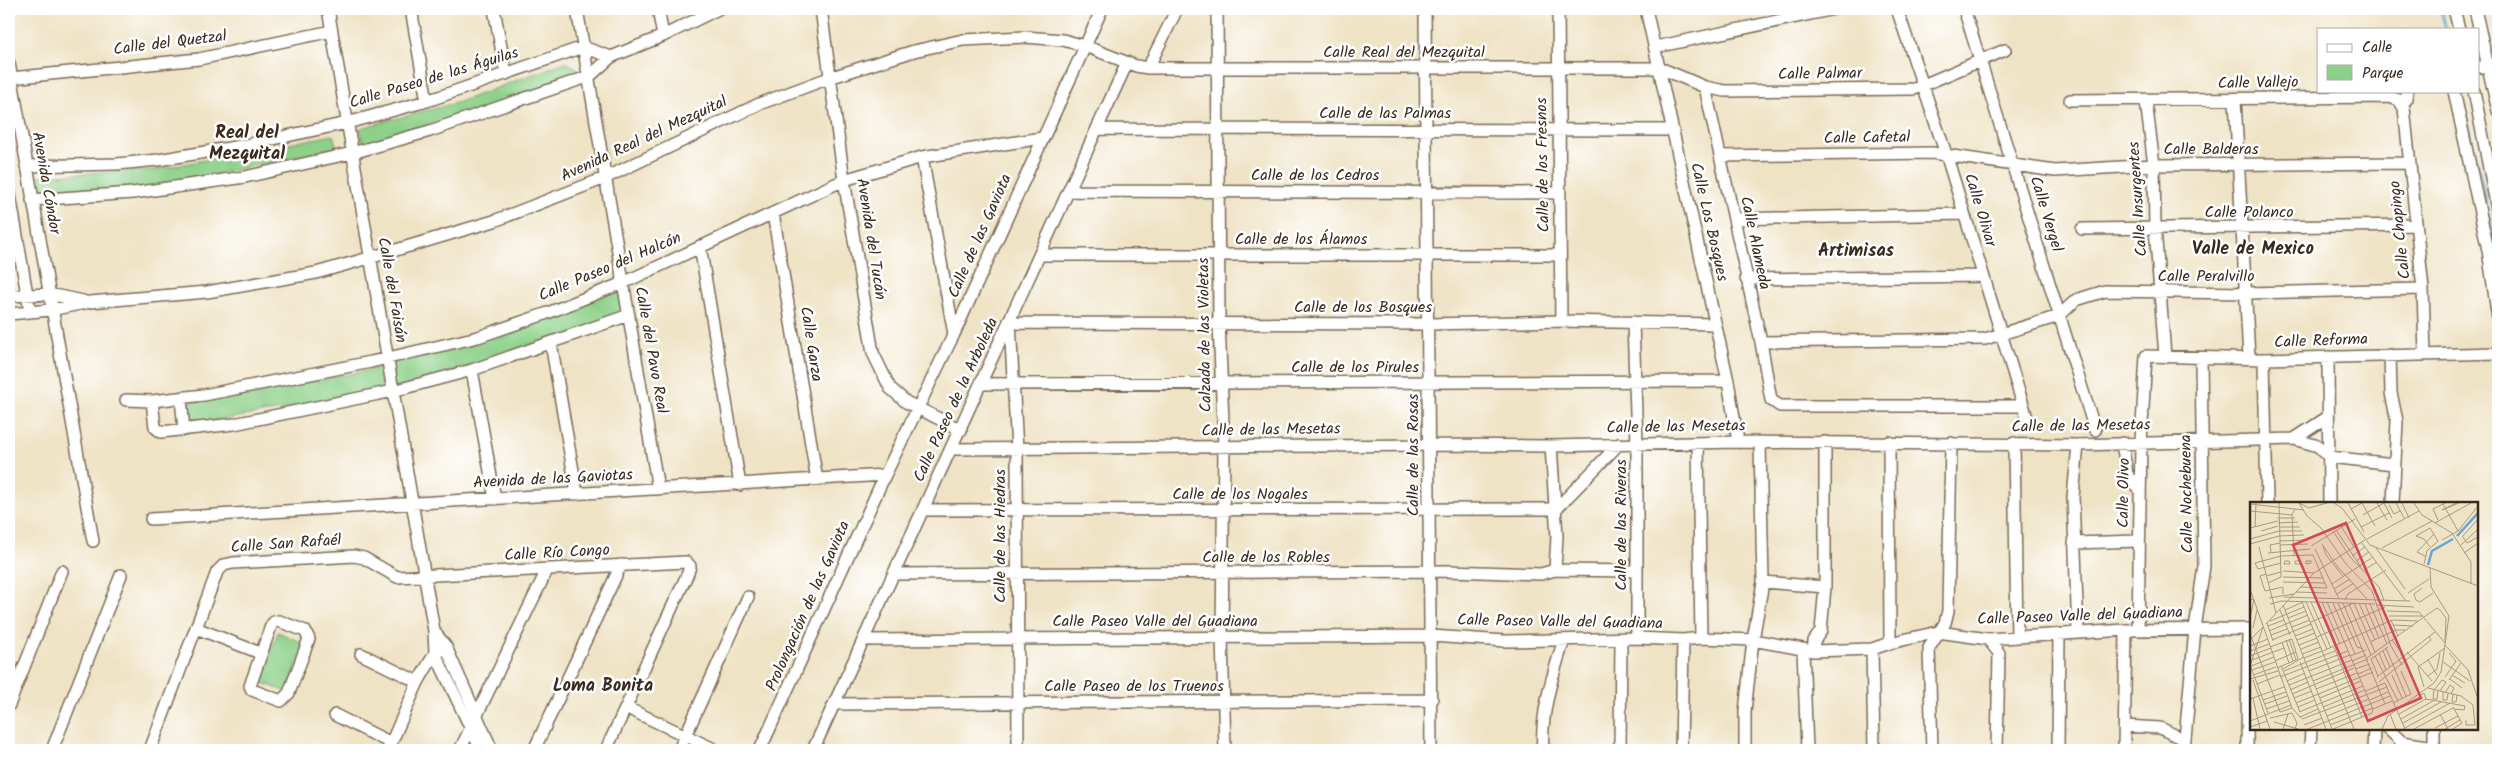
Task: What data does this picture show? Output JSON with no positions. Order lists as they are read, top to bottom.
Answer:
{
  "streets": {
    "street": [
      "Calle del Quetzal",
      "Calle Real del Mezquital",
      "Calle Palmar",
      "Calle Paseo de las Águilas",
      "Calle Vallejo",
      "Calle de las Palmas",
      "Calle Cafetal",
      "Avenida Real del Mezquital",
      "Calle Balderas",
      "Calle de los Fresnos",
      "Calle de los Cedros",
      "Avenida Cóndor",
      "Calle Insurgentes",
      "Calle Olivar",
      "Calle Polanco",
      "Calle Vergel",
      "Calle Los Bosques",
      "Calle Chapingo",
      "Calle de las Gaviota",
      "Avenida del Tucán",
      "Calle de los Álamos",
      "Calle Alameda",
      "Calle Paseo del Halcón",
      "Calle Peralvillo",
      "Calle del Faisán",
      "Calle de los Bosques",
      "Calzada de las Violetas",
      "Calle Reforma",
      "Calle Garza",
      "Calle del Pavo Real",
      "Calle de los Pirules",
      "Calle Paseo de la Arboleda",
      "Calle de las Mesetas",
      "Calle de las Rosas",
      "Avenida de las Gaviotas",
      "Calle Olivo",
      "Calle de los Nogales",
      "Calle Nochebuena",
      "Calle de las Riveras",
      "Calle de las Hiedras",
      "Calle San Rafaél",
      "Calle Río Congo",
      "Calle de los Robles",
      "Prolongación de las Gaviota",
      "Calle Paseo Valle del Guadiana",
      "Calle Paseo de los Truenos"
    ]
  },
  "crossings": [
    ["Calle del Quetzal", "Avenida Cóndor"],
    ["Calle del Quetzal", "Calle del Faisán"],
    ["Calle Real del Mezquital", "Calle Palmar"],
    ["Calle Real del Mezquital", "Avenida Real del Mezquital"],
    ["Calle Real del Mezquital", "Calle de los Fresnos"],
    ["Calle Real del Mezquital", "Calle Los Bosques"],
    ["Calle Real del Mezquital", "Calzada de las Violetas"],
    ["Calle Real del Mezquital", "Calle de las Rosas"],
    ["Calle Palmar", "Calle Olivar"],
    ["Calle Palmar", "Calle Vergel"],
    ["Calle Palmar", "Calle Los Bosques"],
    ["Calle Palmar", "Calle Alameda"],
    ["Calle Paseo de las Águilas", "Avenida Cóndor"],
    ["Calle Paseo de las Águilas", "Calle del Faisán"],
    ["Calle Paseo de las Águilas", "Calle del Pavo Real"],
    ["Calle Vallejo", "Calle Insurgentes"],
    ["Calle Vallejo", "Calle Chapingo"],
    ["Calle de las Palmas", "Calle de los Fresnos"],
    ["Calle de las Palmas", "Calle Los Bosques"],
    ["Calle de las Palmas", "Calzada de las Violetas"],
    ["Calle de las Palmas", "Calle Paseo de la Arboleda"],
    ["Calle de las Palmas", "Calle de las Rosas"],
    ["Calle Cafetal", "Calle Balderas"],
    ["Calle Cafetal", "Calle Olivar"],
    ["Calle Cafetal", "Calle Vergel"],
    ["Calle Cafetal", "Calle Alameda"],
    ["Avenida Real del Mezquital", "Avenida Cóndor"],
    ["Avenida Real del Mezquital", "Calle de las Gaviota"],
    ["Avenida Real del Mezquital", "Avenida del Tucán"],
    ["Avenida Real del Mezquital", "Calle del Faisán"],
    ["Avenida Real del Mezquital", "Calle del Pavo Real"],
    ["Avenida Real del Mezquital", "Calle Paseo de la Arboleda"],
    ["Calle Balderas", "Calle Insurgentes"],
    ["Calle Balderas", "Calle Vergel"],
    ["Calle Balderas", "Calle Chapingo"],
    ["Calle de los Fresnos", "Calle de los Cedros"],
    ["Calle de los Fresnos", "Calle de los Álamos"],
    ["Calle de los Fresnos", "Calle de los Bosques"],
    ["Calle de los Cedros", "Calzada de las Violetas"],
    ["Calle de los Cedros", "Calle Paseo de la Arboleda"],
    ["Calle de los Cedros", "Calle de las Rosas"],
    ["Calle Insurgentes", "Calle Polanco"],
    ["Calle Insurgentes", "Calle Peralvillo"],
    ["Calle Insurgentes", "Calle Reforma"],
    ["Calle Olivar", "Calle Alameda"],
    ["Calle Olivar", "Calle Peralvillo"],
    ["Calle Polanco", "Calle Chapingo"],
    ["Calle Vergel", "Calle Peralvillo"],
    ["Calle Los Bosques", "Calle de los Bosques"],
    ["Calle Los Bosques", "Calle de los Pirules"],
    ["Calle Los Bosques", "Calle de las Mesetas"],
    ["Calle Chapingo", "Calle Peralvillo"],
    ["Calle Chapingo", "Calle Reforma"],
    ["Calle de las Gaviota", "Avenida del Tucán"],
    ["Calle de las Gaviota", "Calle Paseo del Halcón"],
    ["Calle de las Gaviota", "Avenida de las Gaviotas"],
    ["Calle de las Gaviota", "Prolongación de las Gaviota"],
    ["Avenida del Tucán", "Calle Paseo del Halcón"],
    ["Avenida del Tucán", "Calle Paseo de la Arboleda"],
    ["Calle de los Álamos", "Calzada de las Violetas"],
    ["Calle de los Álamos", "Calle Paseo de la Arboleda"],
    ["Calle de los Álamos", "Calle de las Rosas"],
    ["Calle Alameda", "Calle Peralvillo"],
    ["Calle Paseo del Halcón", "Calle del Faisán"],
    ["Calle Paseo del Halcón", "Calle Garza"],
    ["Calle Paseo del Halcón", "Calle del Pavo Real"],
    ["Calle del Faisán", "Avenida de las Gaviotas"],
    ["Calle del Faisán", "Calle San Rafaél"],
    ["Calle del Faisán", "Calle Río Congo"],
    ["Calle de los Bosques", "Calzada de las Violetas"],
    ["Calle de los Bosques", "Calle Paseo de la Arboleda"],
    ["Calle de los Bosques", "Calle de las Rosas"],
    ["Calle de los Bosques", "Calle de las Riveras"],
    ["Calle de los Bosques", "Calle de las Hiedras"],
    ["Calzada de las Violetas", "Calle de los Pirules"],
    ["Calzada de las Violetas", "Calle de las Mesetas"],
    ["Calzada de las Violetas", "Calle de los Nogales"],
    ["Calzada de las Violetas", "Calle de los Robles"],
    ["Calzada de las Violetas", "Calle Paseo Valle del Guadiana"],
    ["Calzada de las Violetas", "Calle Paseo de los Truenos"],
    ["Calle Reforma", "Calle Olivo"],
    ["Calle Reforma", "Calle Nochebuena"],
    ["Calle Garza", "Avenida de las Gaviotas"],
    ["Calle del Pavo Real", "Avenida de las Gaviotas"],
    ["Calle de los Pirules", "Calle Paseo de la Arboleda"],
    ["Calle de los Pirules", "Calle de las Rosas"],
    ["Calle de los Pirules", "Calle de las Riveras"],
    ["Calle de los Pirules", "Calle de las Hiedras"],
    ["Calle Paseo de la Arboleda", "Calle de las Mesetas"],
    ["Calle Paseo de la Arboleda", "Calle de los Nogales"],
    ["Calle Paseo de la Arboleda", "Calle de las Hiedras"],
    ["Calle Paseo de la Arboleda", "Calle de los Robles"],
    ["Calle Paseo de la Arboleda", "Calle Paseo Valle del Guadiana"],
    ["Calle Paseo de la Arboleda", "Calle Paseo de los Truenos"],
    ["Calle de las Mesetas", "Calle de las Rosas"],
    ["Calle de las Mesetas", "Calle Olivo"],
    ["Calle de las Mesetas", "Calle Nochebuena"],
    ["Calle de las Mesetas", "Calle de las Riveras"],
    ["Calle de las Mesetas", "Calle de las Hiedras"],
    ["Calle de las Rosas", "Calle de los Nogales"],
    ["Calle de las Rosas", "Calle de los Robles"],
    ["Calle de las Rosas", "Calle Paseo Valle del Guadiana"],
    ["Calle de las Rosas", "Calle Paseo de los Truenos"],
    ["Avenida de las Gaviotas", "Prolongación de las Gaviota"],
    ["Calle Olivo", "Calle Paseo Valle del Guadiana"],
    ["Calle de los Nogales", "Calle de las Hiedras"],
    ["Calle Nochebuena", "Calle Paseo Valle del Guadiana"],
    ["Calle de las Riveras", "Calle de los Robles"],
    ["Calle de las Riveras", "Calle Paseo Valle del Guadiana"],
    ["Calle de las Hiedras", "Calle de los Robles"],
    ["Calle de las Hiedras", "Calle Paseo Valle del Guadiana"],
    ["Calle de las Hiedras", "Calle Paseo de los Truenos"],
    ["Calle San Rafaél", "Calle Río Congo"]
  ],
  "districts": [
    "Real del Mezquital",
    "Valle de Mexico",
    "Artimisas",
    "Loma Bonita"
  ],
  "legend": ["Calle", "Parque"]
}
